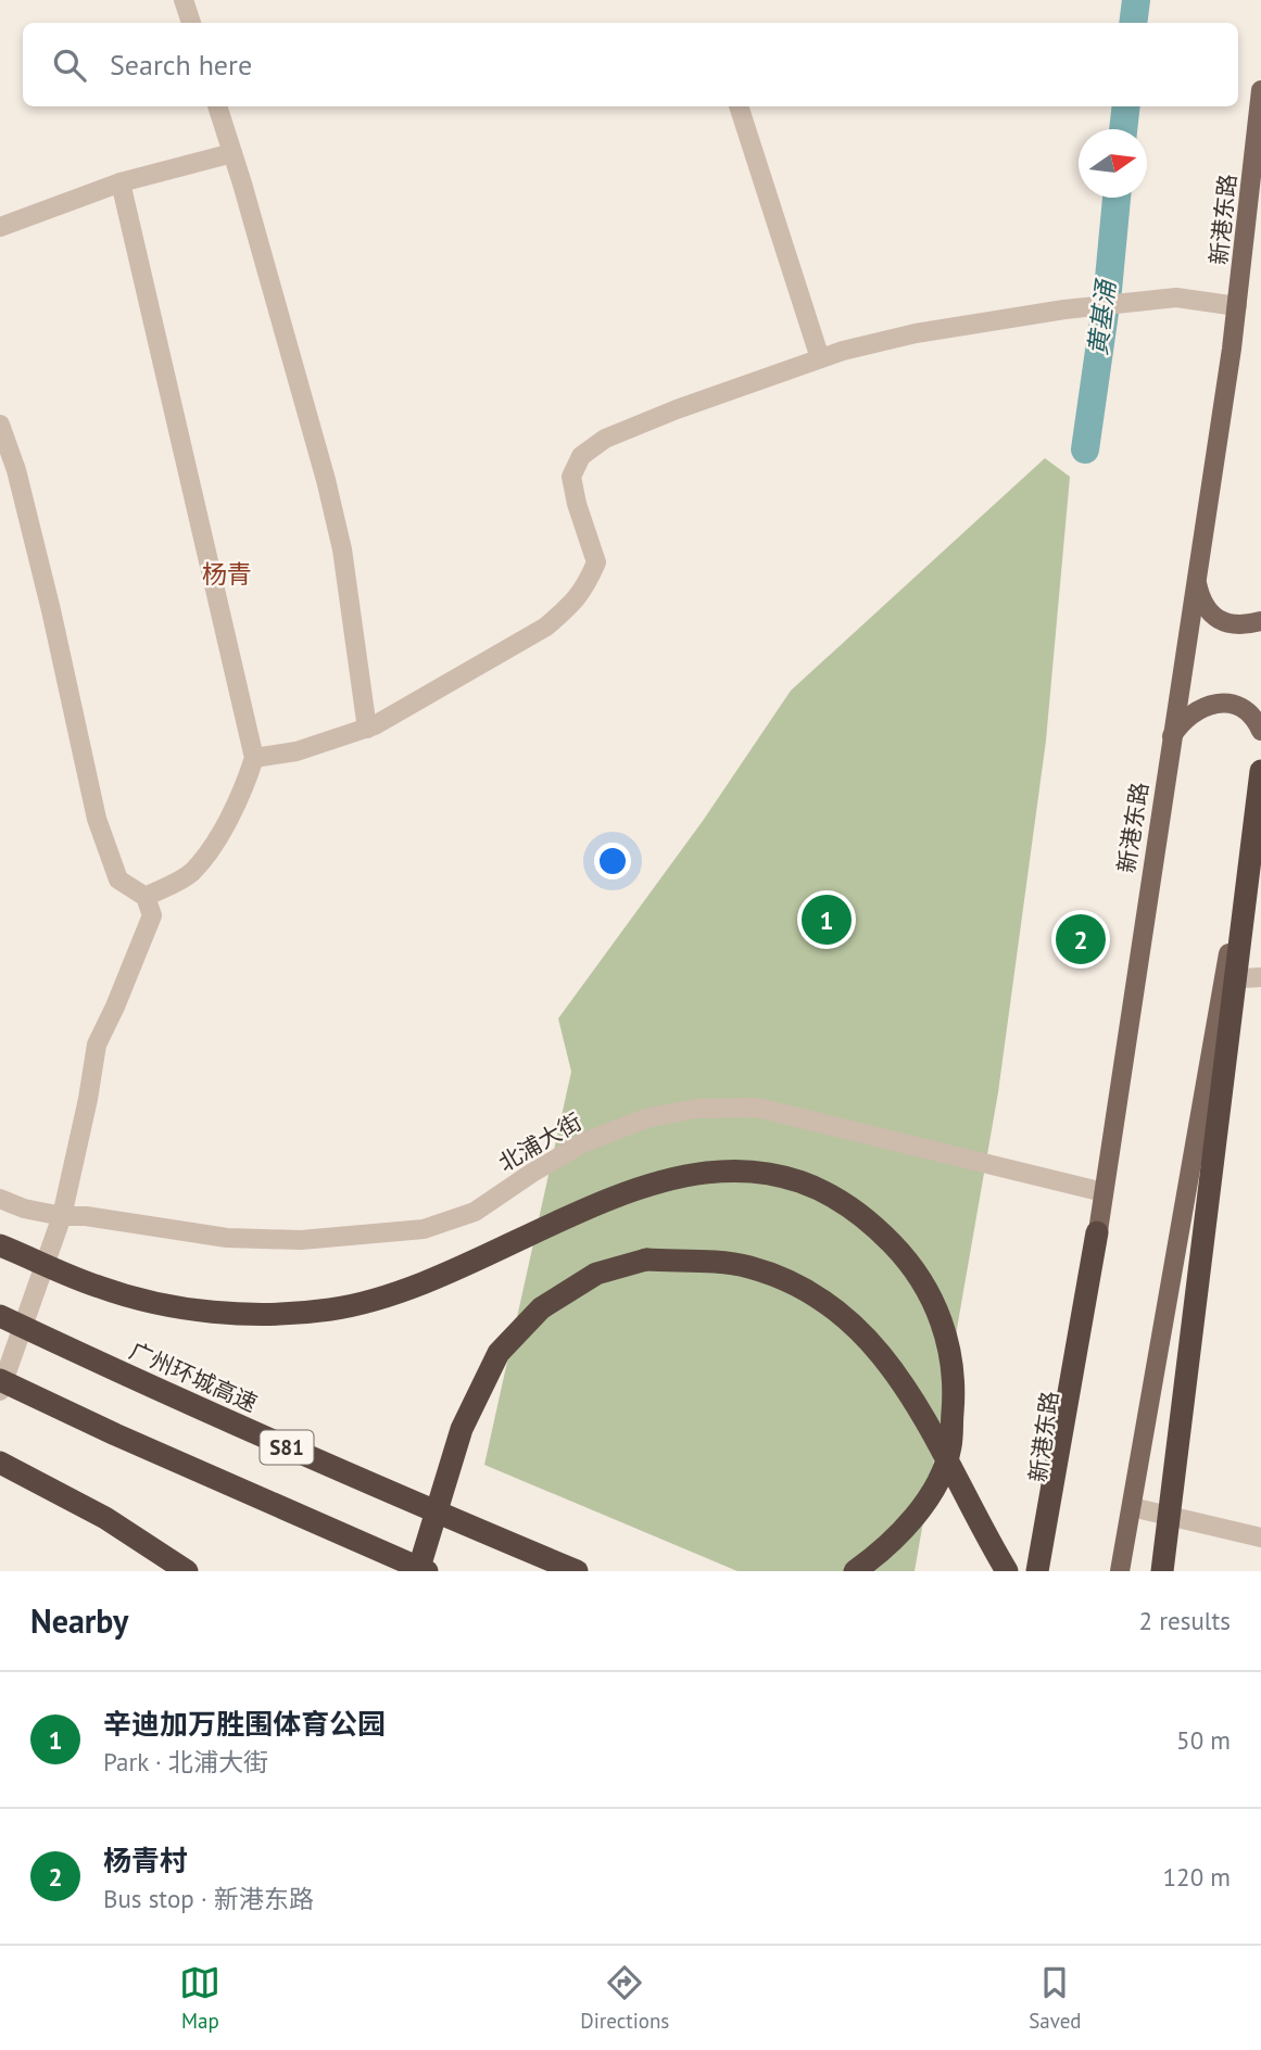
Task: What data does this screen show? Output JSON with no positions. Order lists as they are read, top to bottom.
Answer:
{
  "streets": {
    "highway": ["广州环城高速", "S81"],
    "main road": ["新港东路"],
    "street": ["北浦大街"]
  },
  "crossings": [
    ["新港东路", "北浦大街"]
  ],
  "districts": ["杨青"],
  "water": ["黄基涌"],
  "north": "right",
  "page": {
    "search": "Search here",
    "pins": ["1", "2"],
    "heading": ["Nearby", "2 results"],
    "list": [
      {
        "mark": "1",
        "name": "辛迪加万胜围体育公园",
        "note": "Park · 北浦大街",
        "value": "50 m"
      },
      {
        "mark": "2",
        "name": "杨青村",
        "note": "Bus stop · 新港东路",
        "value": "120 m"
      }
    ],
    "nav": ["Map", "Directions", "Saved"]
  }
}
